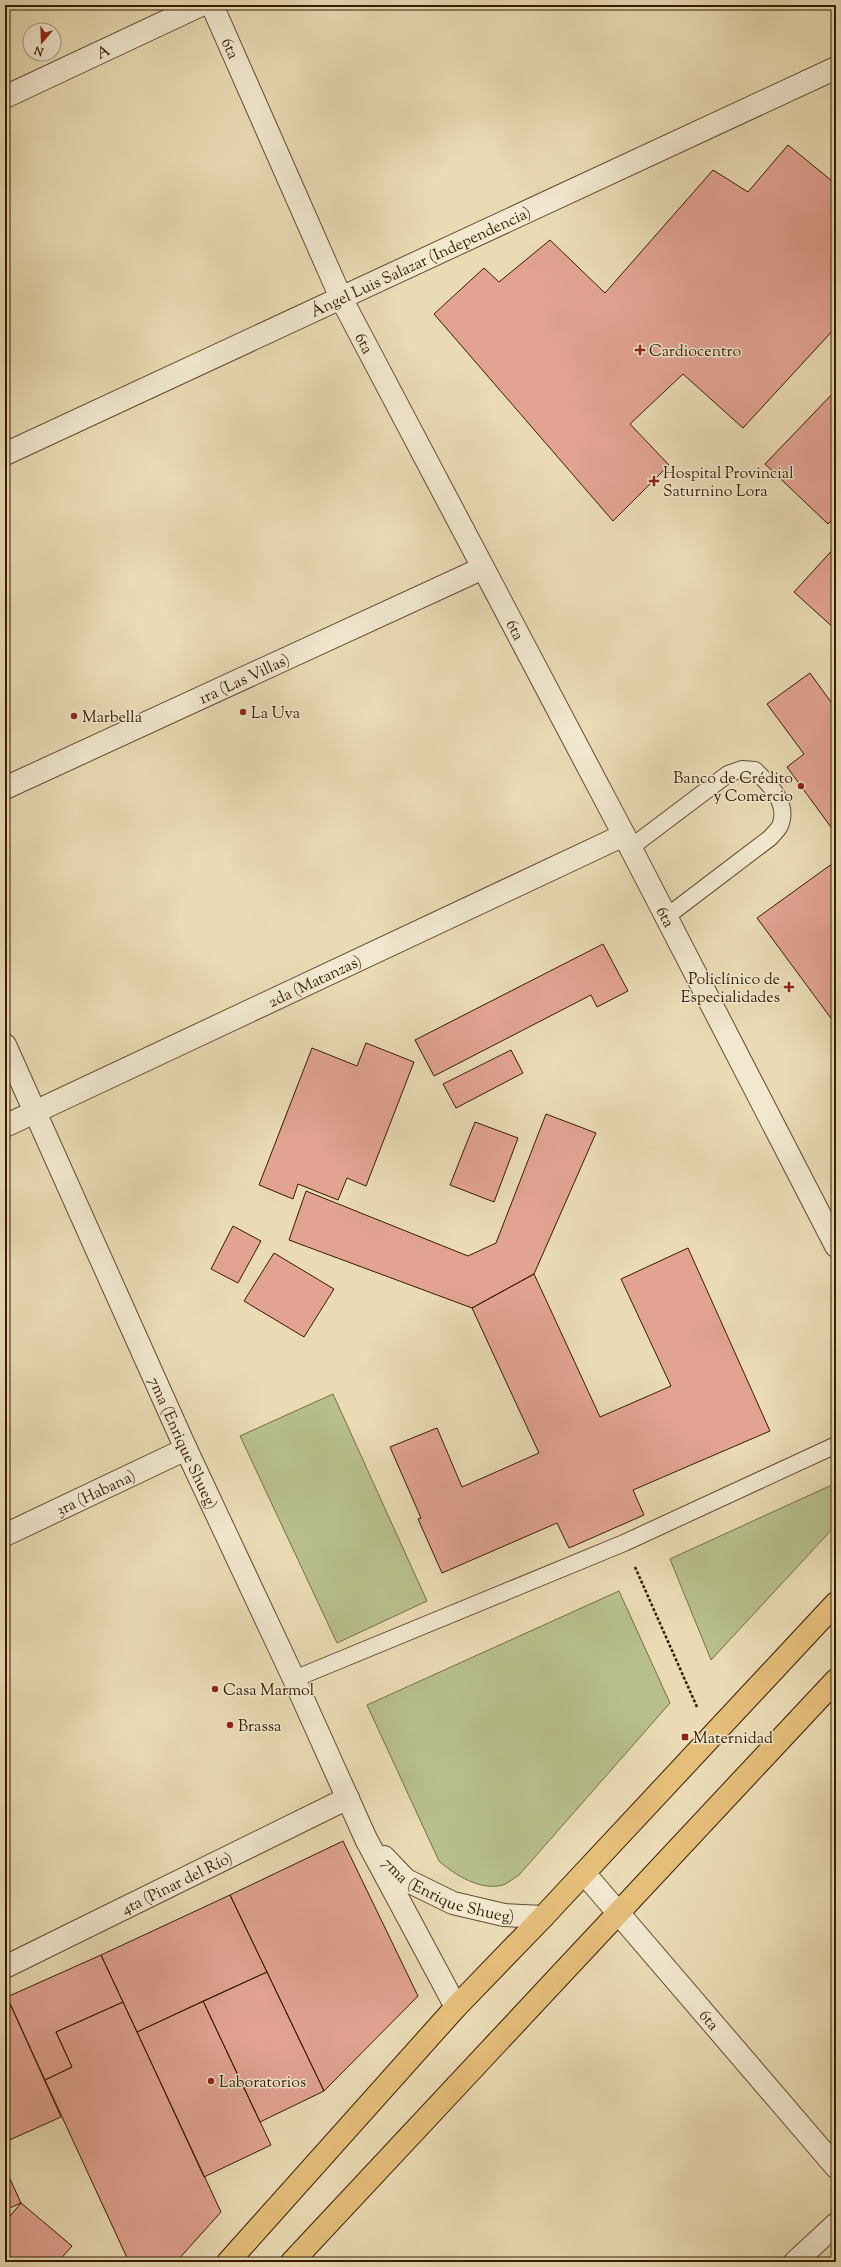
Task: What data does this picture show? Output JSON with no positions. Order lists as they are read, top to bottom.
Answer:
{
  "streets": {
    "street": [
      "6ta",
      "A",
      "Ángel Luis Salazar (Independencia)",
      "1ra (Las Villas)",
      "2da (Matanzas)",
      "7ma (Enrique Shueg)",
      "3ra (Habana)",
      "4ta (Pinar del Río)"
    ]
  },
  "crossings": [
    ["6ta", "Ángel Luis Salazar (Independencia)"],
    ["6ta", "1ra (Las Villas)"],
    ["6ta", "2da (Matanzas)"],
    ["2da (Matanzas)", "7ma (Enrique Shueg)"],
    ["7ma (Enrique Shueg)", "3ra (Habana)"],
    ["7ma (Enrique Shueg)", "4ta (Pinar del Río)"]
  ],
  "places": {
    "health": ["Cardiocentro", "Hospital Provincial Saturnino Lora", "Policlínico de Especialidades"],
    "other": [
      "La Uva",
      "Marbella",
      "Banco de Crédito y Comercio",
      "Casa Marmol",
      "Brassa",
      "Laboratorios"
    ],
    "transit": ["Maternidad"]
  },
  "north": "bottom"
}
